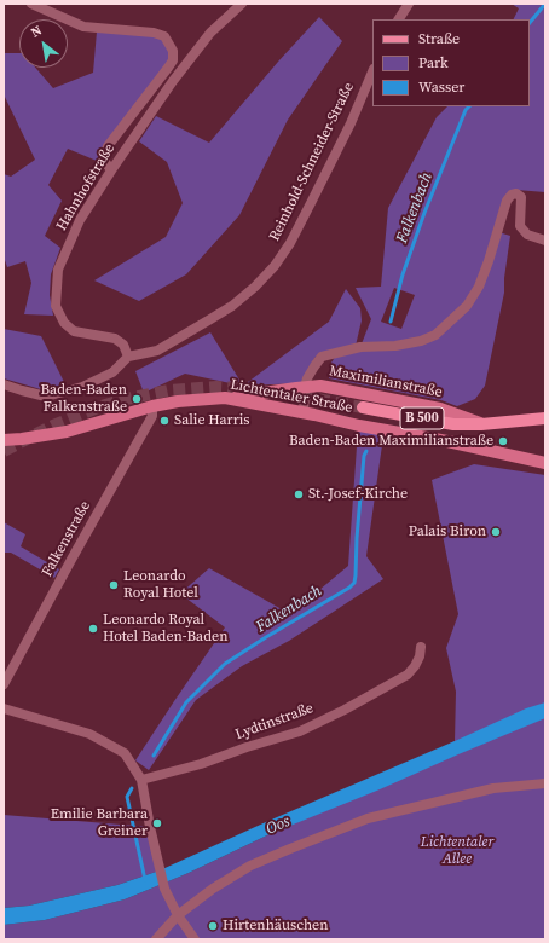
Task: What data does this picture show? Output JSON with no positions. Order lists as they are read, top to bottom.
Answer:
{
  "streets": {
    "main road": ["Maximilianstraße", "Lichtentaler Straße", "B 500"],
    "street": [
      "Reinhold-Schneider-Straße",
      "Hahnhofstraße",
      "Falkenstraße",
      "Lydtinstraße"
    ]
  },
  "crossings": [
    ["Reinhold-Schneider-Straße", "Hahnhofstraße"],
    ["Maximilianstraße", "Lichtentaler Straße"],
    ["Lichtentaler Straße", "Falkenstraße"]
  ],
  "water": ["Falkenbach", "Oos"],
  "parks": ["Lichtentaler Allee"],
  "places": [
    "Baden-Baden Falkenstraße",
    "Salie Harris",
    "Baden-Baden Maximilianstraße",
    "St.-Josef-Kirche",
    "Palais Biron",
    "Leonardo Royal Hotel",
    "Leonardo Royal Hotel Baden-Baden",
    "Emilie Barbara Greiner",
    "Hirtenhäuschen"
  ],
  "legend": ["Straße", "Park", "Wasser"],
  "north": "top left"
}
